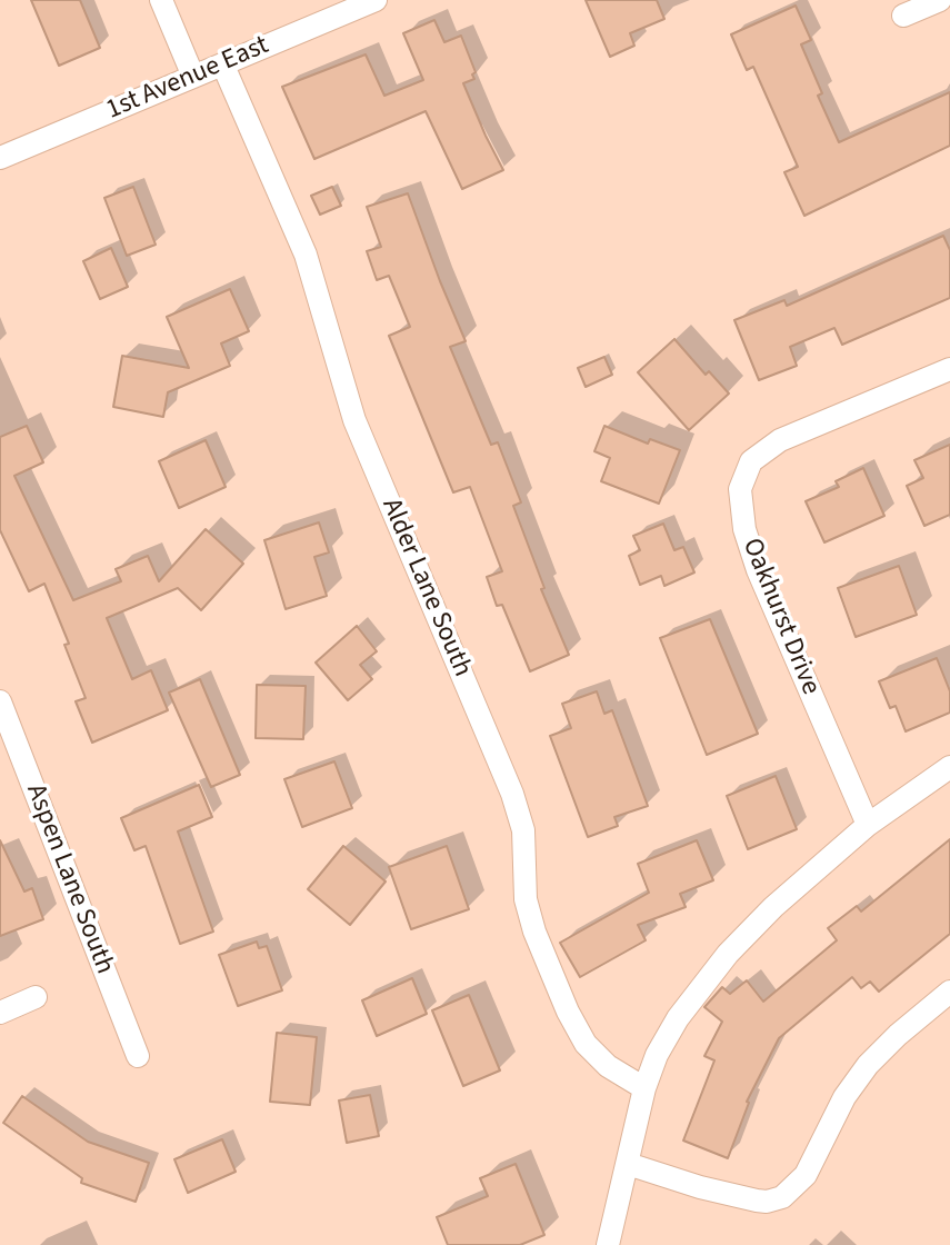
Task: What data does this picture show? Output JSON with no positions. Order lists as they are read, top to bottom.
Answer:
{
  "streets": {
    "street": [
      "1st Avenue East",
      "Alder Lane South",
      "Oakhurst Drive",
      "Aspen Lane South"
    ]
  },
  "crossings": [
    ["1st Avenue East", "Alder Lane South"]
  ]
}
